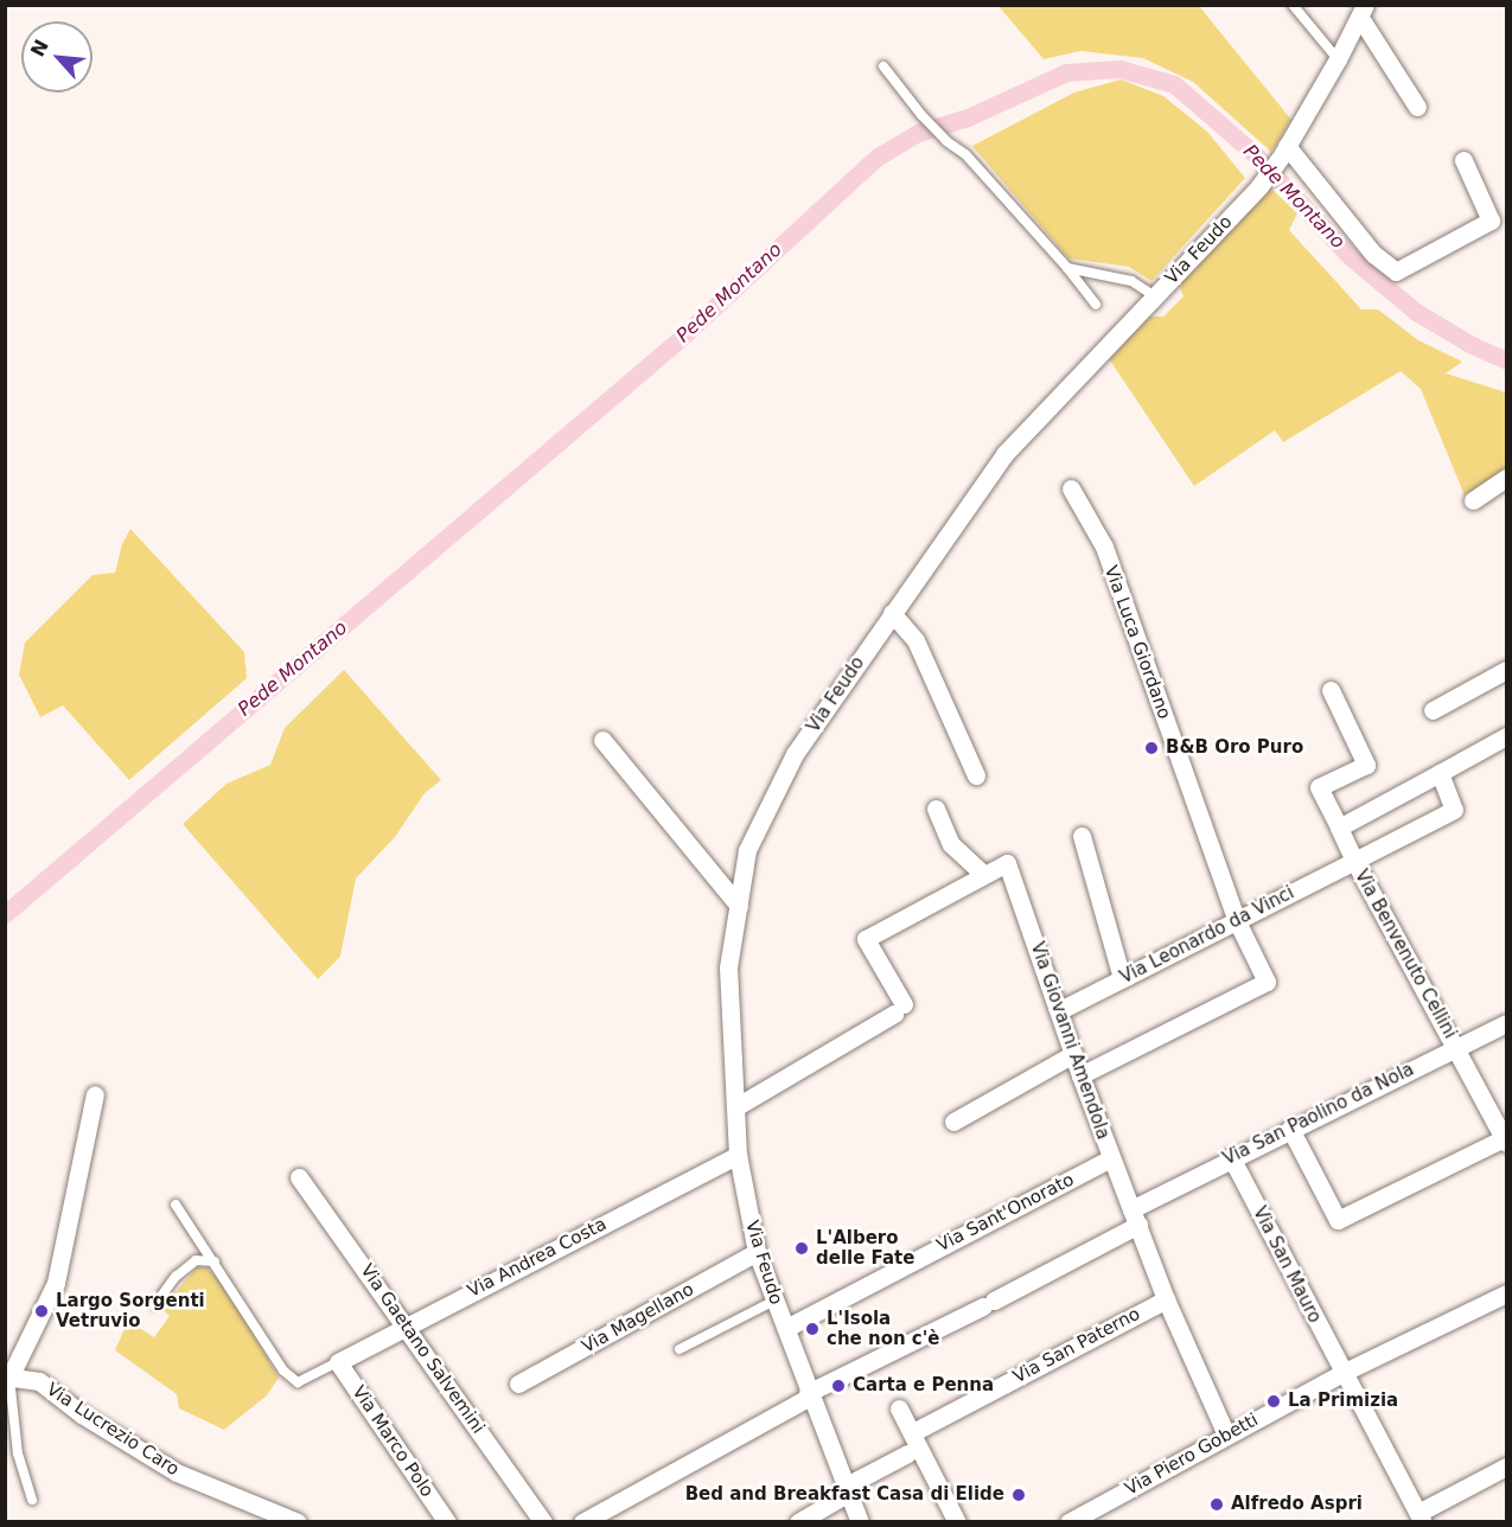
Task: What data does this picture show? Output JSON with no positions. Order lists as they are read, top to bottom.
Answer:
{
  "streets": {
    "street": [
      "Via Feudo",
      "Via Luca Giordano",
      "Via Leonardo da Vinci",
      "Via Benvenuto Cellini",
      "Via Giovanni Amendola",
      "Via San Paolino da Nola",
      "Via Sant'Onorato",
      "Via Andrea Costa",
      "Via San Mauro",
      "Via Magellano",
      "Via San Paterno",
      "Via Gaetano Salvemini",
      "Via Lucrezio Caro",
      "Via Marco Polo",
      "Via Piero Gobetti"
    ]
  },
  "crossings": [
    ["Via Feudo", "Via Giovanni Amendola"],
    ["Via Feudo", "Via San Paolino da Nola"],
    ["Via Feudo", "Via Sant'Onorato"],
    ["Via Feudo", "Via Andrea Costa"],
    ["Via Feudo", "Via Magellano"],
    ["Via Luca Giordano", "Via Leonardo da Vinci"],
    ["Via Luca Giordano", "Via Giovanni Amendola"],
    ["Via Leonardo da Vinci", "Via Benvenuto Cellini"],
    ["Via Leonardo da Vinci", "Via Giovanni Amendola"],
    ["Via Benvenuto Cellini", "Via San Paolino da Nola"],
    ["Via Giovanni Amendola", "Via San Paolino da Nola"],
    ["Via Giovanni Amendola", "Via Sant'Onorato"],
    ["Via Giovanni Amendola", "Via San Paterno"],
    ["Via Giovanni Amendola", "Via Piero Gobetti"],
    ["Via San Paolino da Nola", "Via San Mauro"],
    ["Via Andrea Costa", "Via Gaetano Salvemini"],
    ["Via Andrea Costa", "Via Marco Polo"],
    ["Via San Mauro", "Via Piero Gobetti"]
  ],
  "water": ["Pede Montano"],
  "places": [
    "B&B Oro Puro",
    "L'Albero delle Fate",
    "Largo Sorgenti Vetruvio",
    "L'Isola che non c'è",
    "Carta e Penna",
    "La Primizia",
    "Bed and Breakfast Casa di Elide",
    "Alfredo Aspri"
  ],
  "north": "top left"
}
